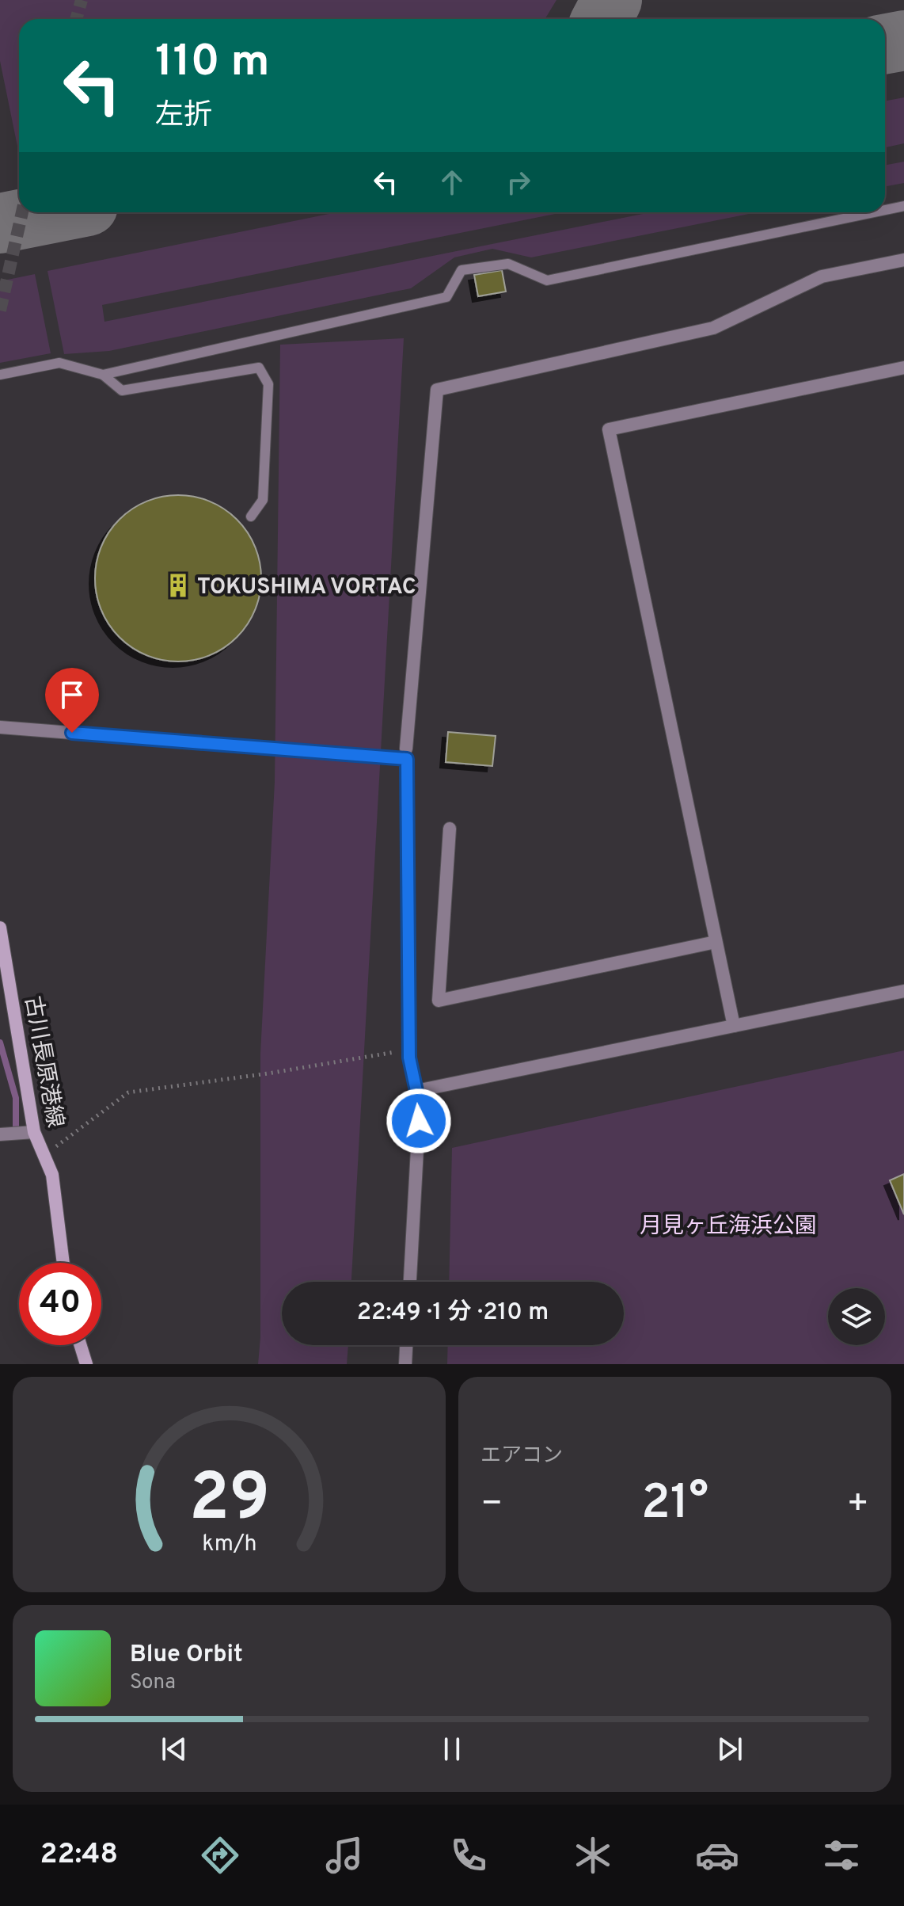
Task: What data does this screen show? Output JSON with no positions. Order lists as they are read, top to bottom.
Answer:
{
  "streets": {
    "main road": ["古川長原港線"]
  },
  "parks": ["月見ヶ丘海浜公園"],
  "places": {
    "building": ["TOKUSHIMA VORTAC"]
  },
  "page": {
    "turn": ["110 m", "左折"],
    "limit": "40",
    "trip": "22:49 · 1 分 · 210 m",
    "tile": "エアコン",
    "heat": ["−", "21°", "+"],
    "song": ["Blue Orbit", "Sona"],
    "tabs": "22:48",
    "gauge": ["29", "km/h"]
  }
}
